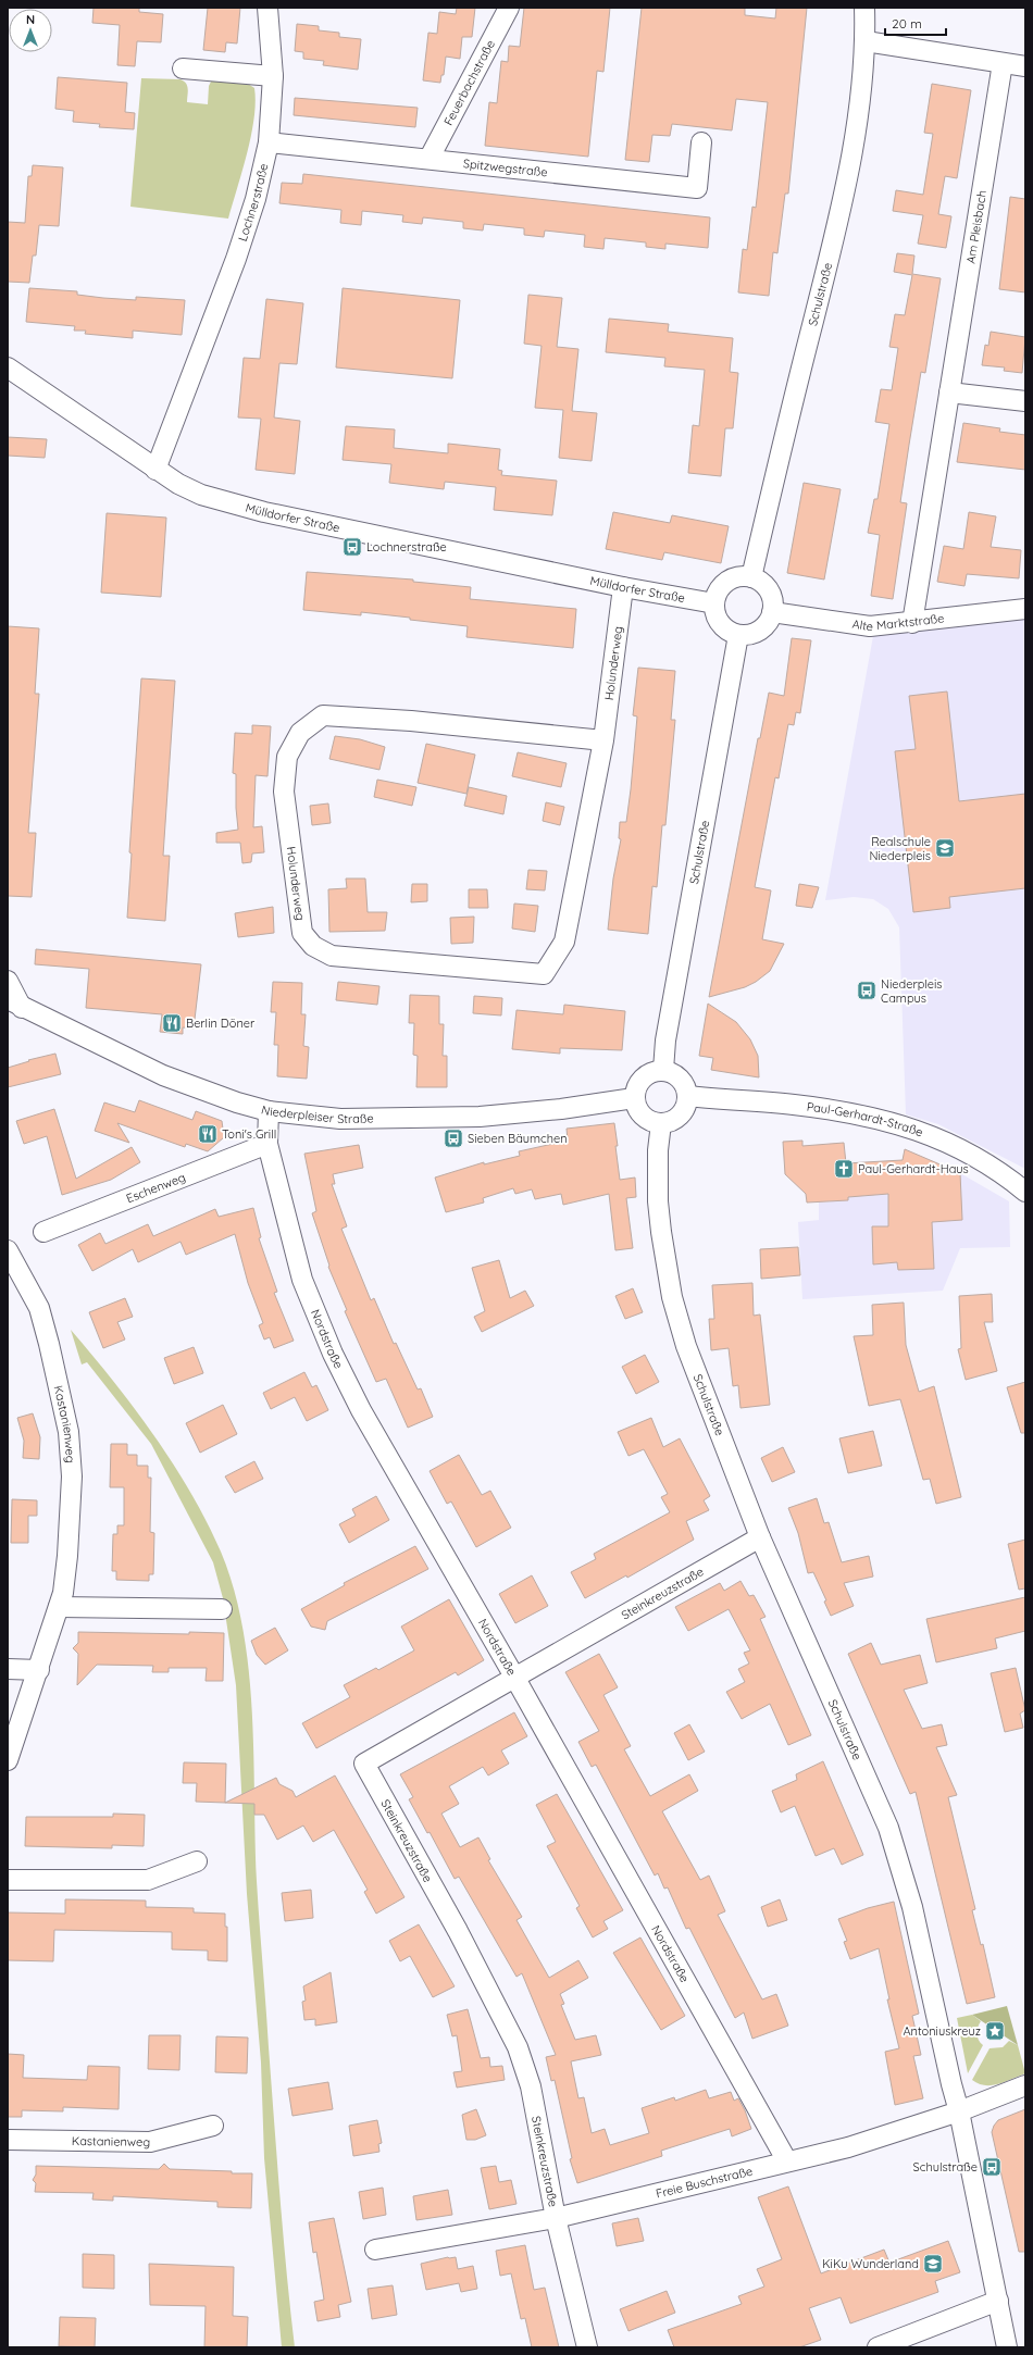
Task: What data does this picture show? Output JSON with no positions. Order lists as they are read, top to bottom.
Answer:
{
  "streets": {
    "street": [
      "Feuerbachstraße",
      "Spitzwegstraße",
      "Lochnerstraße",
      "Am Pleisbach",
      "Schulstraße",
      "Mülldorfer Straße",
      "Alte Marktstraße",
      "Holunderweg",
      "Niederpleiser Straße",
      "Paul-Gerhardt-Straße",
      "Eschenweg",
      "Nordstraße",
      "Kastanienweg",
      "Steinkreuzstraße",
      "Freie Buschstraße"
    ]
  },
  "crossings": [
    ["Feuerbachstraße", "Spitzwegstraße"],
    ["Spitzwegstraße", "Lochnerstraße"],
    ["Lochnerstraße", "Mülldorfer Straße"],
    ["Am Pleisbach", "Alte Marktstraße"],
    ["Schulstraße", "Mülldorfer Straße"],
    ["Schulstraße", "Alte Marktstraße"],
    ["Schulstraße", "Niederpleiser Straße"],
    ["Schulstraße", "Paul-Gerhardt-Straße"],
    ["Schulstraße", "Steinkreuzstraße"],
    ["Schulstraße", "Freie Buschstraße"],
    ["Mülldorfer Straße", "Alte Marktstraße"],
    ["Mülldorfer Straße", "Holunderweg"],
    ["Niederpleiser Straße", "Paul-Gerhardt-Straße"],
    ["Niederpleiser Straße", "Nordstraße"],
    ["Eschenweg", "Nordstraße"],
    ["Nordstraße", "Steinkreuzstraße"],
    ["Nordstraße", "Freie Buschstraße"],
    ["Steinkreuzstraße", "Freie Buschstraße"]
  ],
  "places": {
    "bus stop": [
      "Lochnerstraße",
      "Niederpleis Campus",
      "Sieben Bäumchen",
      "Schulstraße"
    ],
    "school or university": ["Realschule Niederpleis", "KiKu Wunderland"],
    "restaurant": ["Berlin Döner", "Toni's Grill"],
    "church": ["Paul-Gerhardt-Haus"],
    "place": ["Antoniuskreuz"]
  },
  "scale_bar": "20 m",
  "north": "top"
}
